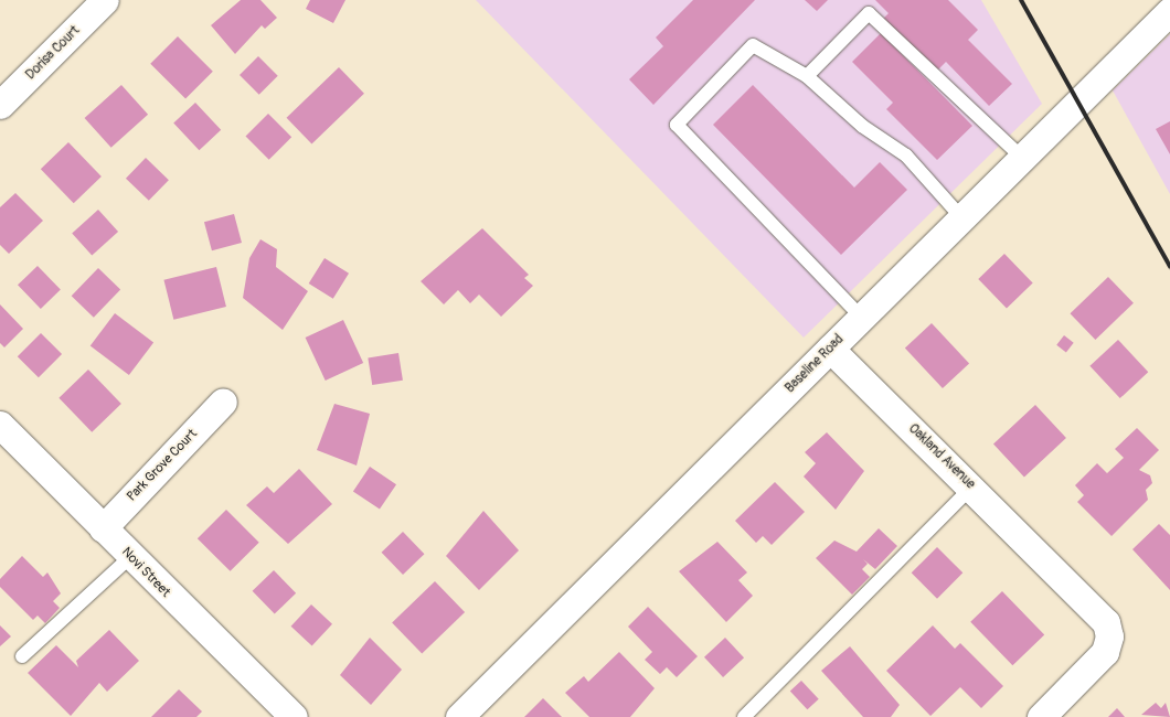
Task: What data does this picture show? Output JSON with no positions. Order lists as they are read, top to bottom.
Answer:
{
  "streets": {
    "street": [
      "Dorisa Court",
      "Baseline Road",
      "Oakland Avenue",
      "Park Grove Court",
      "Novi Street"
    ]
  },
  "crossings": [
    ["Baseline Road", "Oakland Avenue"],
    ["Park Grove Court", "Novi Street"]
  ]
}
